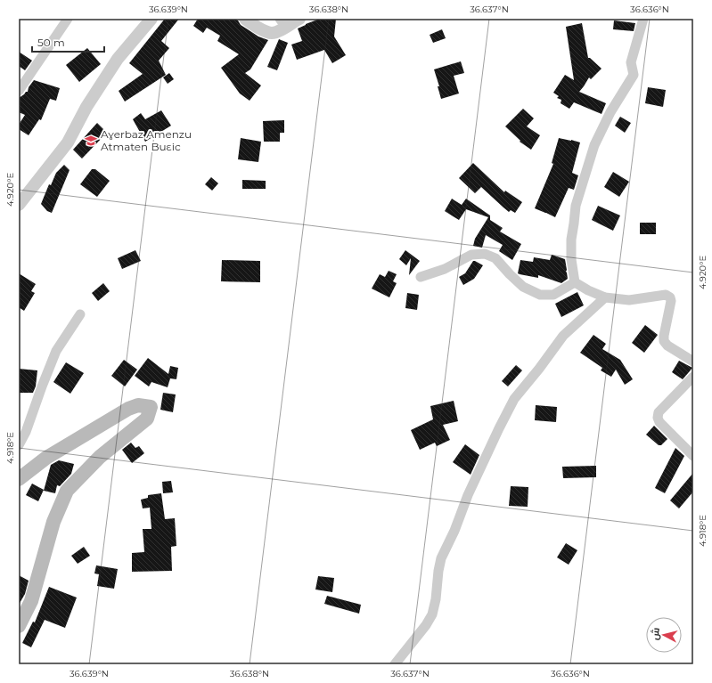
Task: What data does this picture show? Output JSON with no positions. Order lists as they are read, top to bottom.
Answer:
{
  "places": {
    "school or university": ["Aɣerbaz Amenzu Atmaten Buɛic"]
  },
  "scale_bar": "50 m",
  "north": "left",
  "coordinates": [
    "36.639°N",
    "36.638°N",
    "36.637°N",
    "36.636°N",
    "4.920°E",
    "4.918°E"
  ]
}
